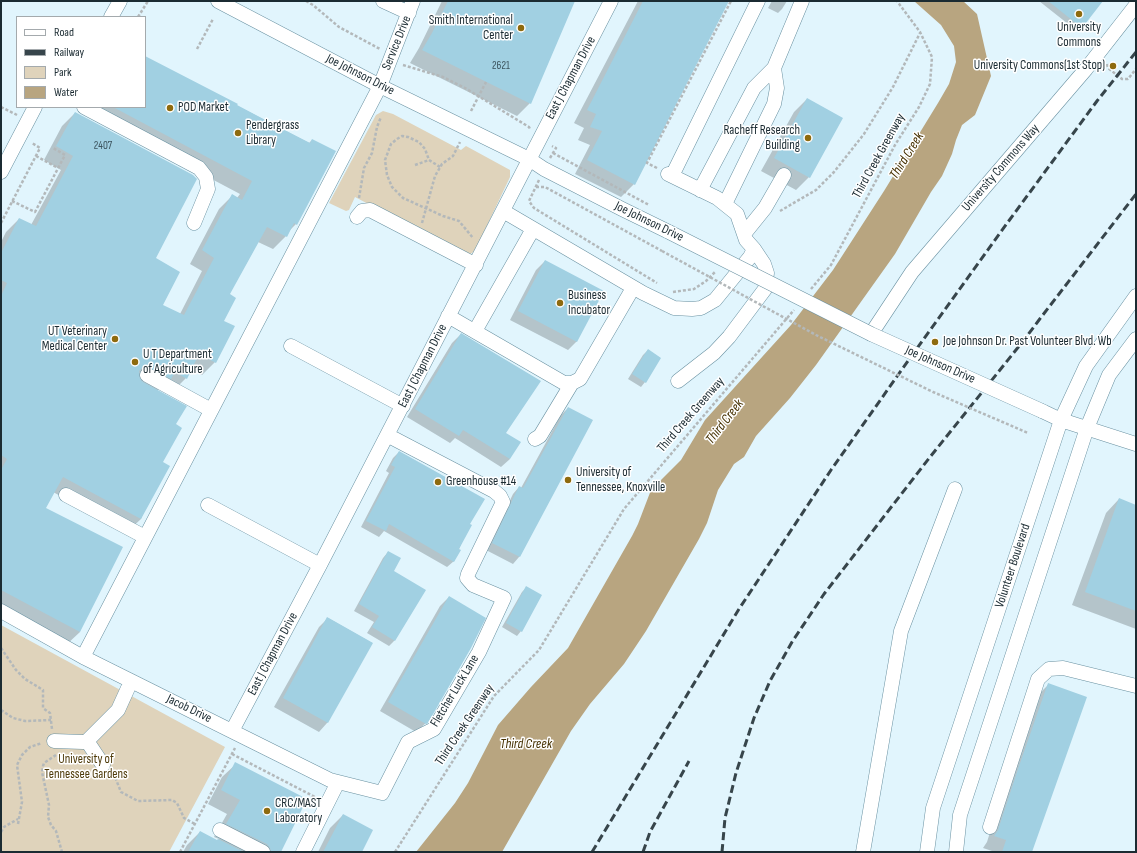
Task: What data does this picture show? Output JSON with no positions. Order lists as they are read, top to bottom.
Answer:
{
  "streets": {
    "street": [
      "Service Drive",
      "Joe Johnson Drive",
      "East J Chapman Drive",
      "University Commons Way",
      "Volunteer Boulevard",
      "Fletcher Luck Lane",
      "Jacob Drive"
    ],
    "path": ["Third Creek Greenway"]
  },
  "crossings": [
    ["Service Drive", "Joe Johnson Drive"],
    ["Service Drive", "Jacob Drive"],
    ["Joe Johnson Drive", "East J Chapman Drive"],
    ["Joe Johnson Drive", "University Commons Way"],
    ["Joe Johnson Drive", "Volunteer Boulevard"],
    ["East J Chapman Drive", "Fletcher Luck Lane"],
    ["East J Chapman Drive", "Jacob Drive"],
    ["Fletcher Luck Lane", "Jacob Drive"]
  ],
  "water": ["Third Creek"],
  "parks": ["University of Tennessee Gardens"],
  "places": [
    "University Commons",
    "Smith International Center",
    "University Commons(1st Stop)",
    "POD Market",
    "Pendergrass Library",
    "Racheff Research Building",
    "Business Incubator",
    "UT Veterinary Medical Center",
    "Joe Johnson Dr. Past Volunteer Blvd. Wb",
    "U T Department of Agriculture",
    "University of Tennessee, Knoxville",
    "Greenhouse #14",
    "CRC/MAST Laboratory"
  ],
  "house_numbers": ["2621", "2407"],
  "legend": [
    "Road",
    "Railway",
    "Park",
    "Water"
  ]
}
